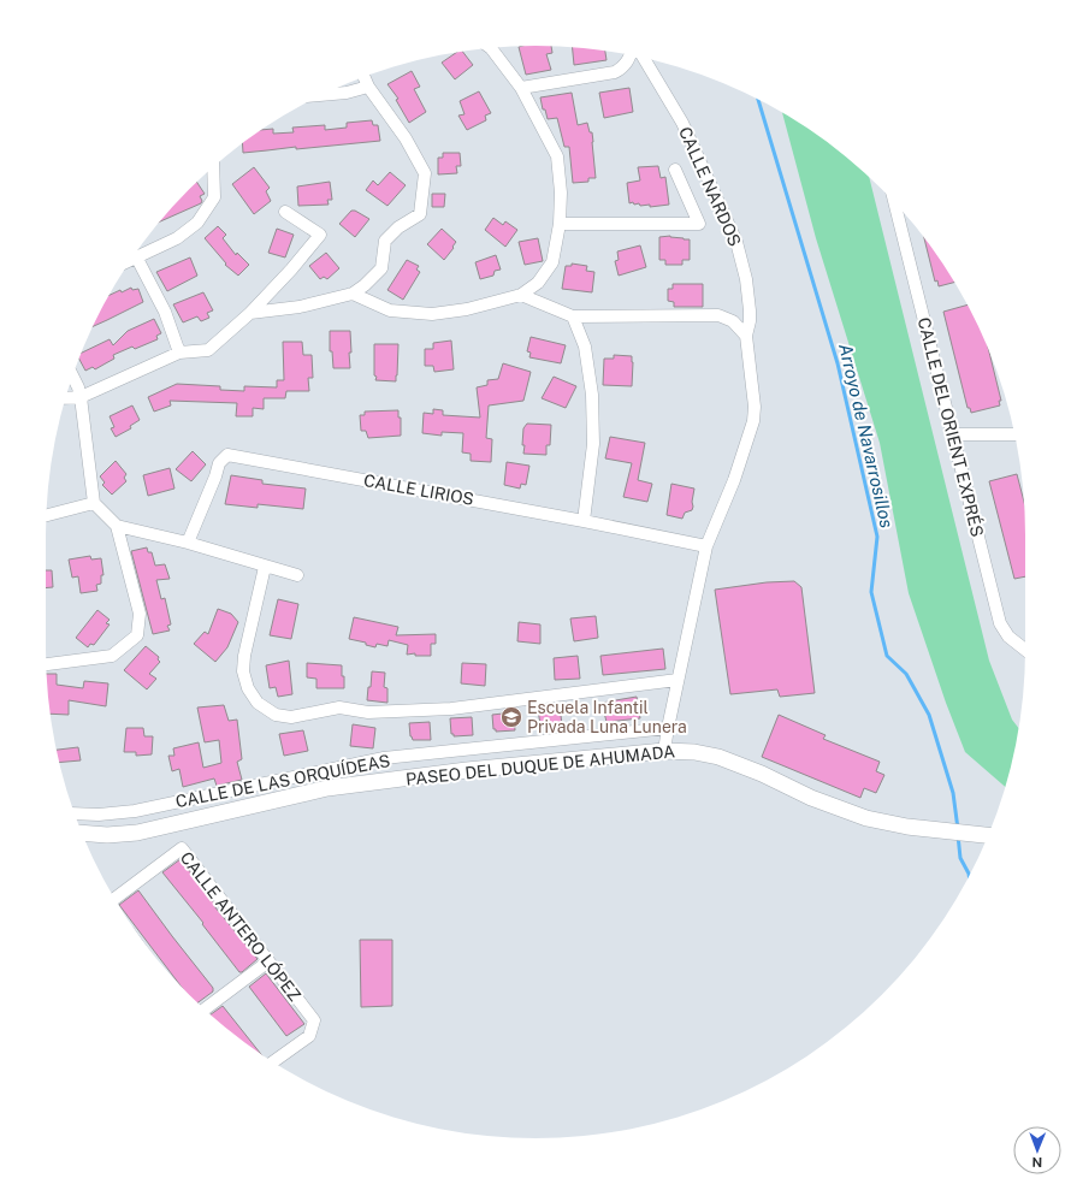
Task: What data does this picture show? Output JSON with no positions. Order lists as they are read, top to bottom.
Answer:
{
  "streets": {
    "main road": ["PASEO DEL DUQUE DE AHUMADA"],
    "street": [
      "CALLE NARDOS",
      "CALLE DEL ORIENT EXPRÉS",
      "CALLE LIRIOS",
      "CALLE DE LAS ORQUÍDEAS",
      "CALLE ANTERO LÓPEZ"
    ]
  },
  "crossings": [
    ["CALLE NARDOS", "CALLE LIRIOS"],
    ["CALLE NARDOS", "PASEO DEL DUQUE DE AHUMADA"],
    ["CALLE NARDOS", "CALLE DE LAS ORQUÍDEAS"]
  ],
  "water": ["Arroyo de Navarrosillos"],
  "places": {
    "school or university": ["Escuela Infantil Privada Luna Lunera"]
  },
  "north": "bottom"
}
